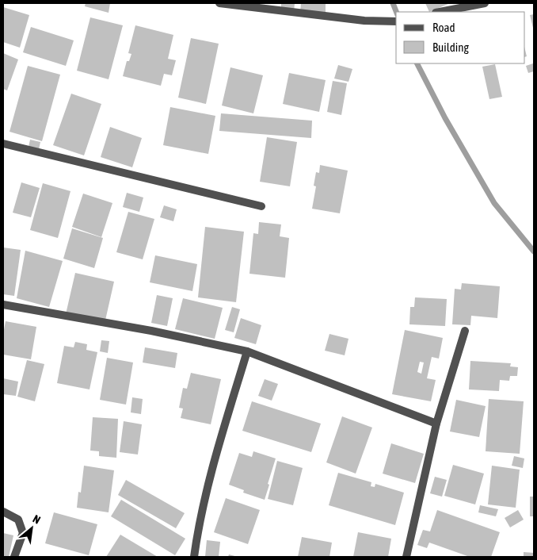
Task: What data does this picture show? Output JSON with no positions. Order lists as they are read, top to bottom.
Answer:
{
  "legend": ["Road", "Building"],
  "north": "top right"
}
